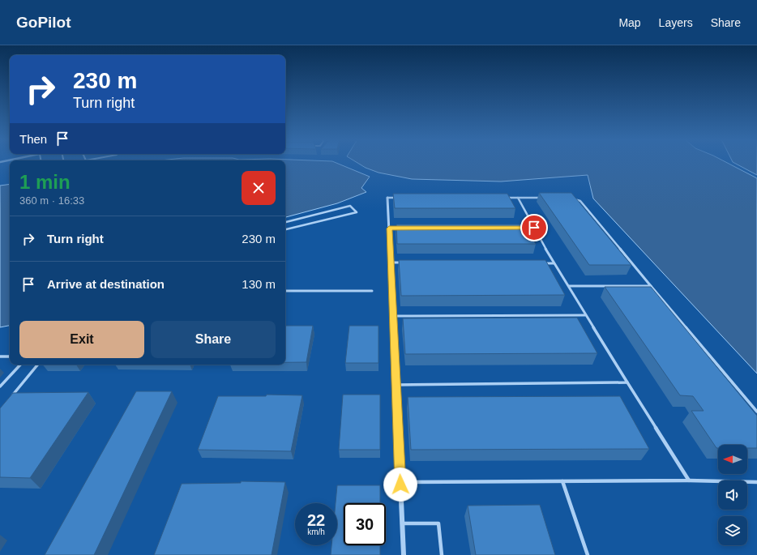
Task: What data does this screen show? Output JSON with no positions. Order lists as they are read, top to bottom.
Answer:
{
  "north": "left",
  "page": {
    "header": "GoPilot",
    "nav": ["Map", "Layers", "Share"],
    "turn": ["230 m", "Turn right"],
    "then": "Then",
    "heading": ["1 min", "360 m · 16:33"],
    "list": [
      {
        "name": "Turn right",
        "value": "230 m"
      },
      {
        "name": "Arrive at destination",
        "value": "130 m"
      }
    ],
    "buttons": ["Exit", "Share"],
    "speed": "22 km/h",
    "limit": "30"
  }
}
